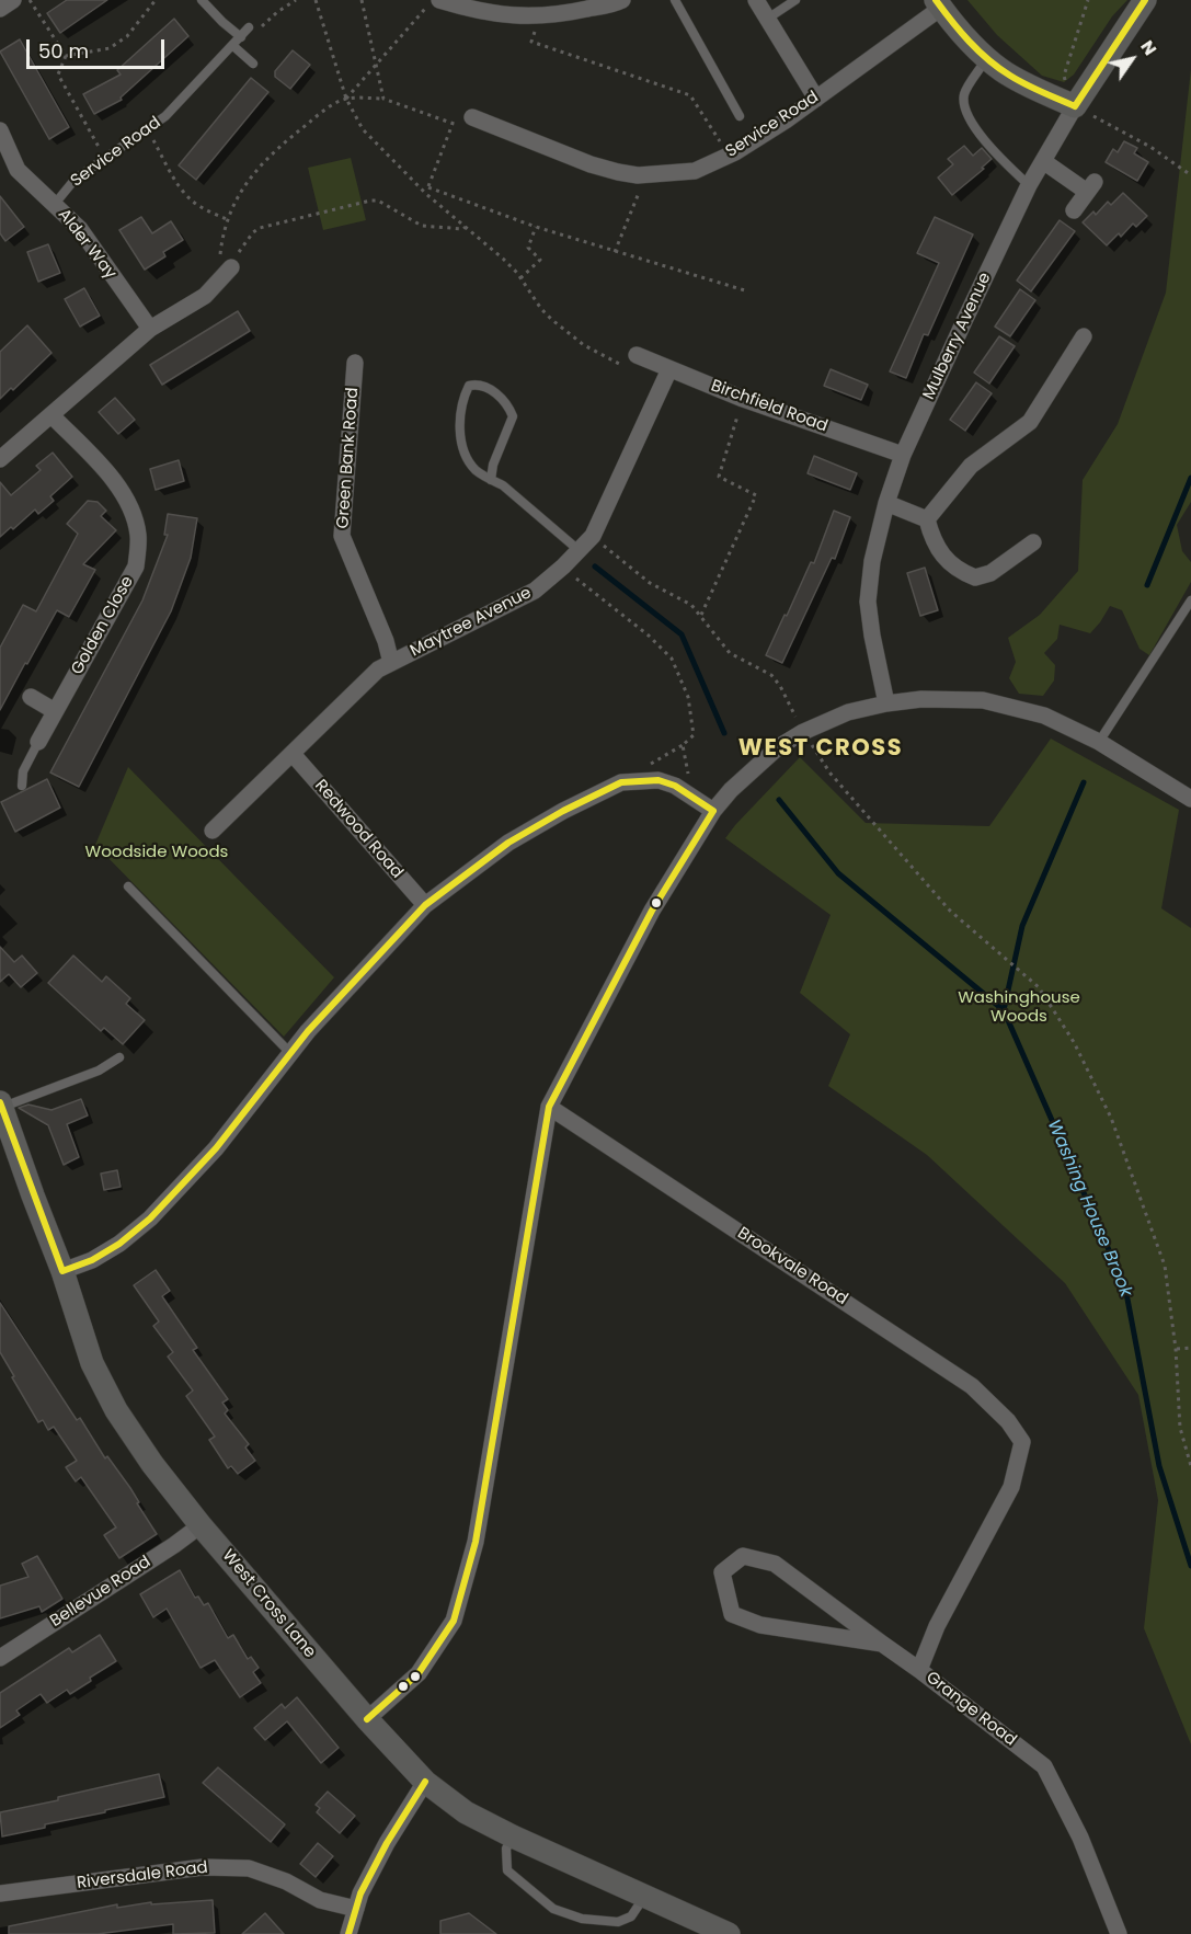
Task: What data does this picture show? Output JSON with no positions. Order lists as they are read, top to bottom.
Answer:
{
  "streets": {
    "street": [
      "Service Road",
      "Alder Way",
      "Mulberry Avenue",
      "Birchfield Road",
      "Green Bank Road",
      "Maytree Avenue",
      "Golden Close",
      "Redwood Road",
      "Brookvale Road",
      "Bellevue Road",
      "West Cross Lane",
      "Grange Road",
      "Riversdale Road"
    ]
  },
  "crossings": [
    ["Service Road", "Alder Way"],
    ["Mulberry Avenue", "Birchfield Road"],
    ["Birchfield Road", "Maytree Avenue"],
    ["Green Bank Road", "Maytree Avenue"],
    ["Maytree Avenue", "Redwood Road"],
    ["Brookvale Road", "Grange Road"],
    ["Bellevue Road", "West Cross Lane"]
  ],
  "districts": ["WEST CROSS"],
  "water": ["Washing House Brook"],
  "parks": ["Woodside Woods", "Washinghouse Woods"],
  "scale_bar": "50 m",
  "north": "top right"
}
